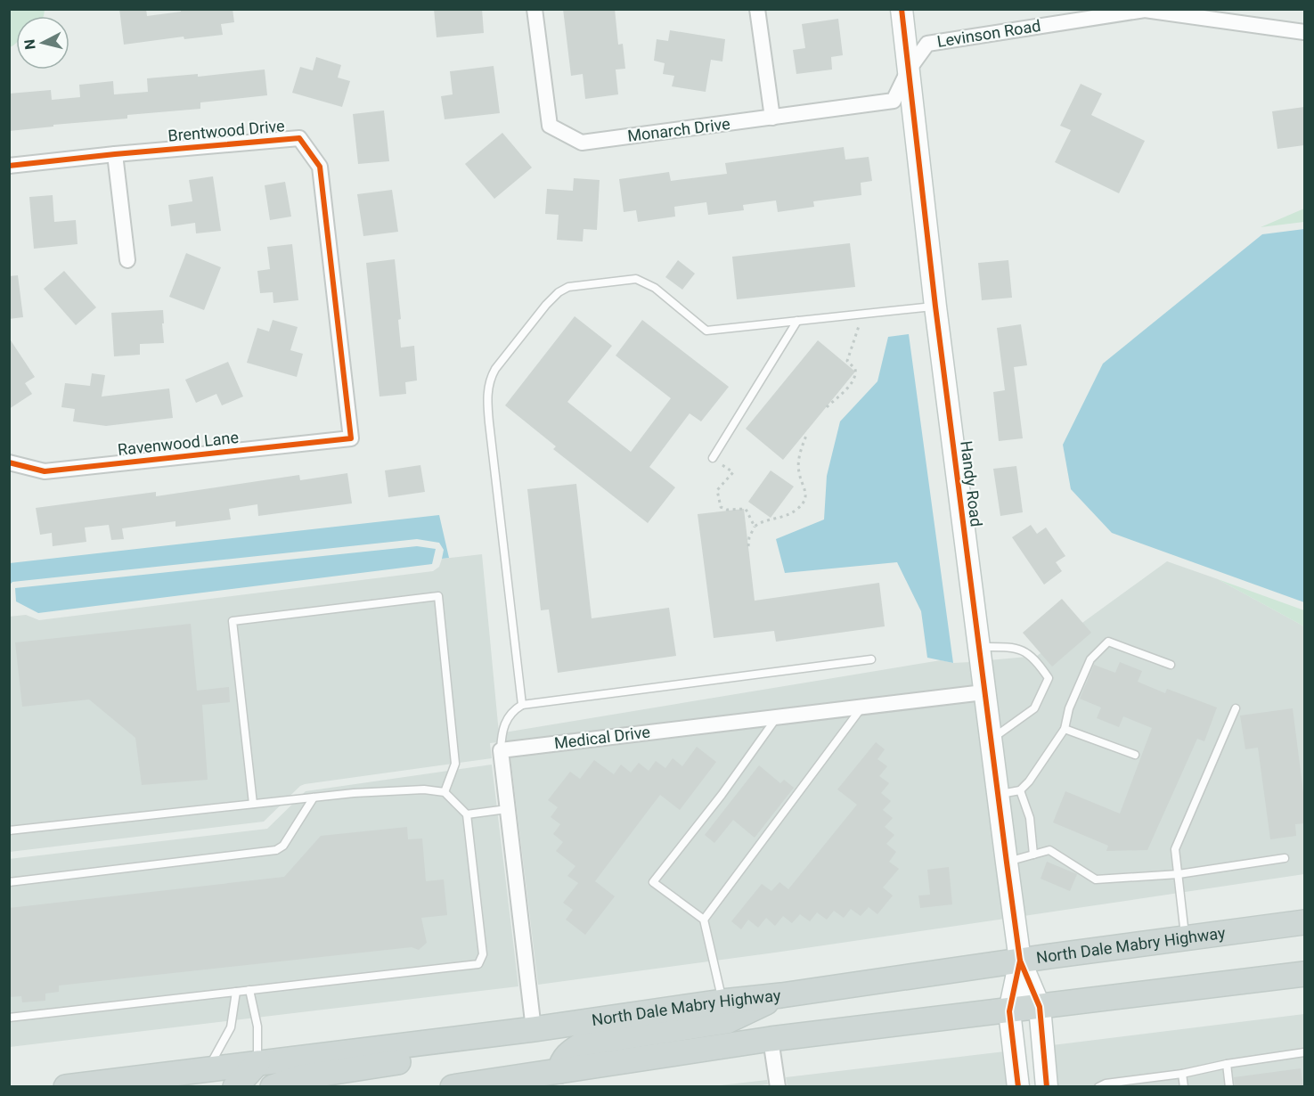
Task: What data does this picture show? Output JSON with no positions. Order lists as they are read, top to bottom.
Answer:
{
  "streets": {
    "main road": ["North Dale Mabry Highway"],
    "street": [
      "Levinson Road",
      "Monarch Drive",
      "Brentwood Drive",
      "Ravenwood Lane",
      "Handy Road",
      "Medical Drive"
    ]
  },
  "crossings": [
    ["Levinson Road", "Monarch Drive"],
    ["Levinson Road", "Handy Road"],
    ["Monarch Drive", "Handy Road"],
    ["Brentwood Drive", "Ravenwood Lane"],
    ["Handy Road", "Medical Drive"],
    ["Handy Road", "North Dale Mabry Highway"]
  ],
  "north": "left"
}
